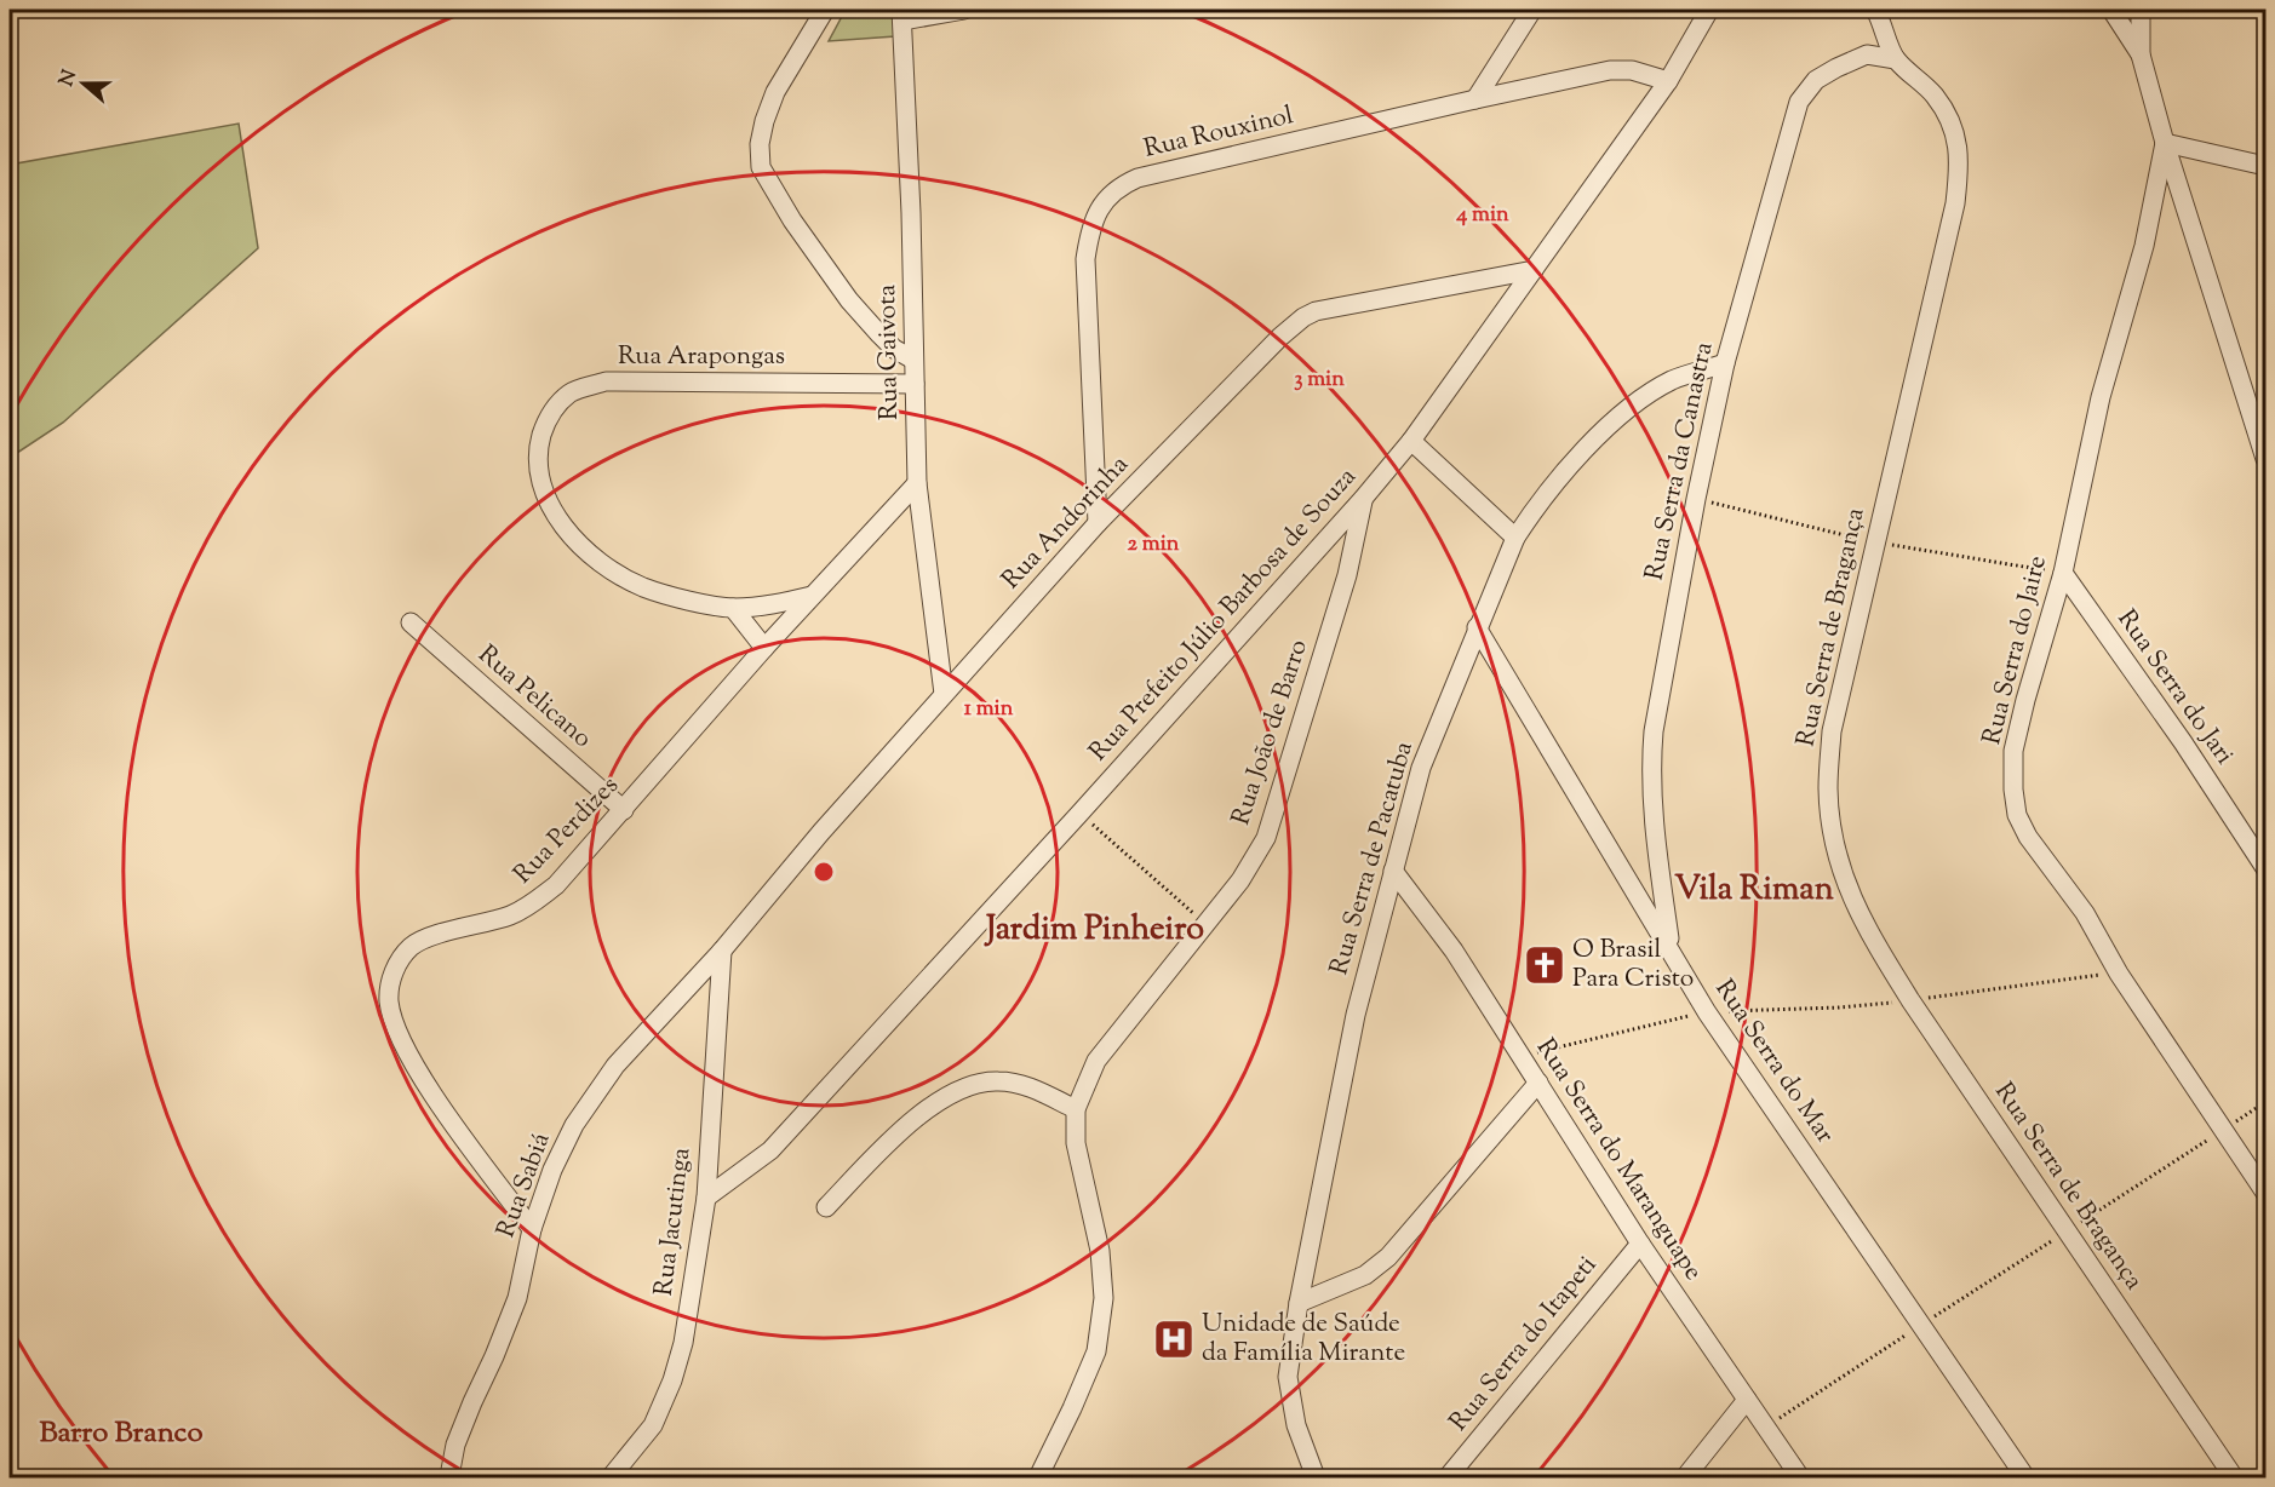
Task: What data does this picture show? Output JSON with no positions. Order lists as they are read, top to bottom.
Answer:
{
  "streets": {
    "street": [
      "Rua Rouxinol",
      "Rua Gaivota",
      "Rua Arapongas",
      "Rua Serra da Canastra",
      "Rua Andorinha",
      "Rua Prefeito Júlio Barbosa de Souza",
      "Rua Serra de Bragança",
      "Rua Serra do Jaire",
      "Rua Serra do Jari",
      "Rua Pelicano",
      "Rua João de Barro",
      "Rua Perdizes",
      "Rua Serra de Pacatuba",
      "Rua Serra do Mar",
      "Rua Serra do Maranguape",
      "Rua Sabiá",
      "Rua Jacutinga",
      "Rua Serra do Itapeti"
    ]
  },
  "crossings": [
    ["Rua Rouxinol", "Rua Andorinha"],
    ["Rua Rouxinol", "Rua Prefeito Júlio Barbosa de Souza"],
    ["Rua Gaivota", "Rua Arapongas"],
    ["Rua Gaivota", "Rua Andorinha"],
    ["Rua Gaivota", "Rua Perdizes"],
    ["Rua Arapongas", "Rua Perdizes"],
    ["Rua Serra da Canastra", "Rua Serra de Bragança"],
    ["Rua Serra da Canastra", "Rua Serra de Pacatuba"],
    ["Rua Serra da Canastra", "Rua Serra do Mar"],
    ["Rua Andorinha", "Rua Prefeito Júlio Barbosa de Souza"],
    ["Rua Andorinha", "Rua Sabiá"],
    ["Rua Andorinha", "Rua Jacutinga"],
    ["Rua Prefeito Júlio Barbosa de Souza", "Rua João de Barro"],
    ["Rua Prefeito Júlio Barbosa de Souza", "Rua Jacutinga"],
    ["Rua Serra do Jaire", "Rua Serra do Jari"],
    ["Rua Pelicano", "Rua Perdizes"],
    ["Rua Perdizes", "Rua Sabiá"],
    ["Rua Serra de Pacatuba", "Rua Serra do Mar"],
    ["Rua Serra de Pacatuba", "Rua Serra do Maranguape"],
    ["Rua Serra do Maranguape", "Rua Serra do Itapeti"],
    ["Rua Sabiá", "Rua Jacutinga"]
  ],
  "districts": ["Vila Riman", "Jardim Pinheiro", "Barro Branco"],
  "places": {
    "church": ["O Brasil Para Cristo"],
    "hospital": ["Unidade de Saúde da Família Mirante"]
  },
  "north": "left",
  "rings": [
    "4 min",
    "3 min",
    "2 min",
    "1 min"
  ]
}
